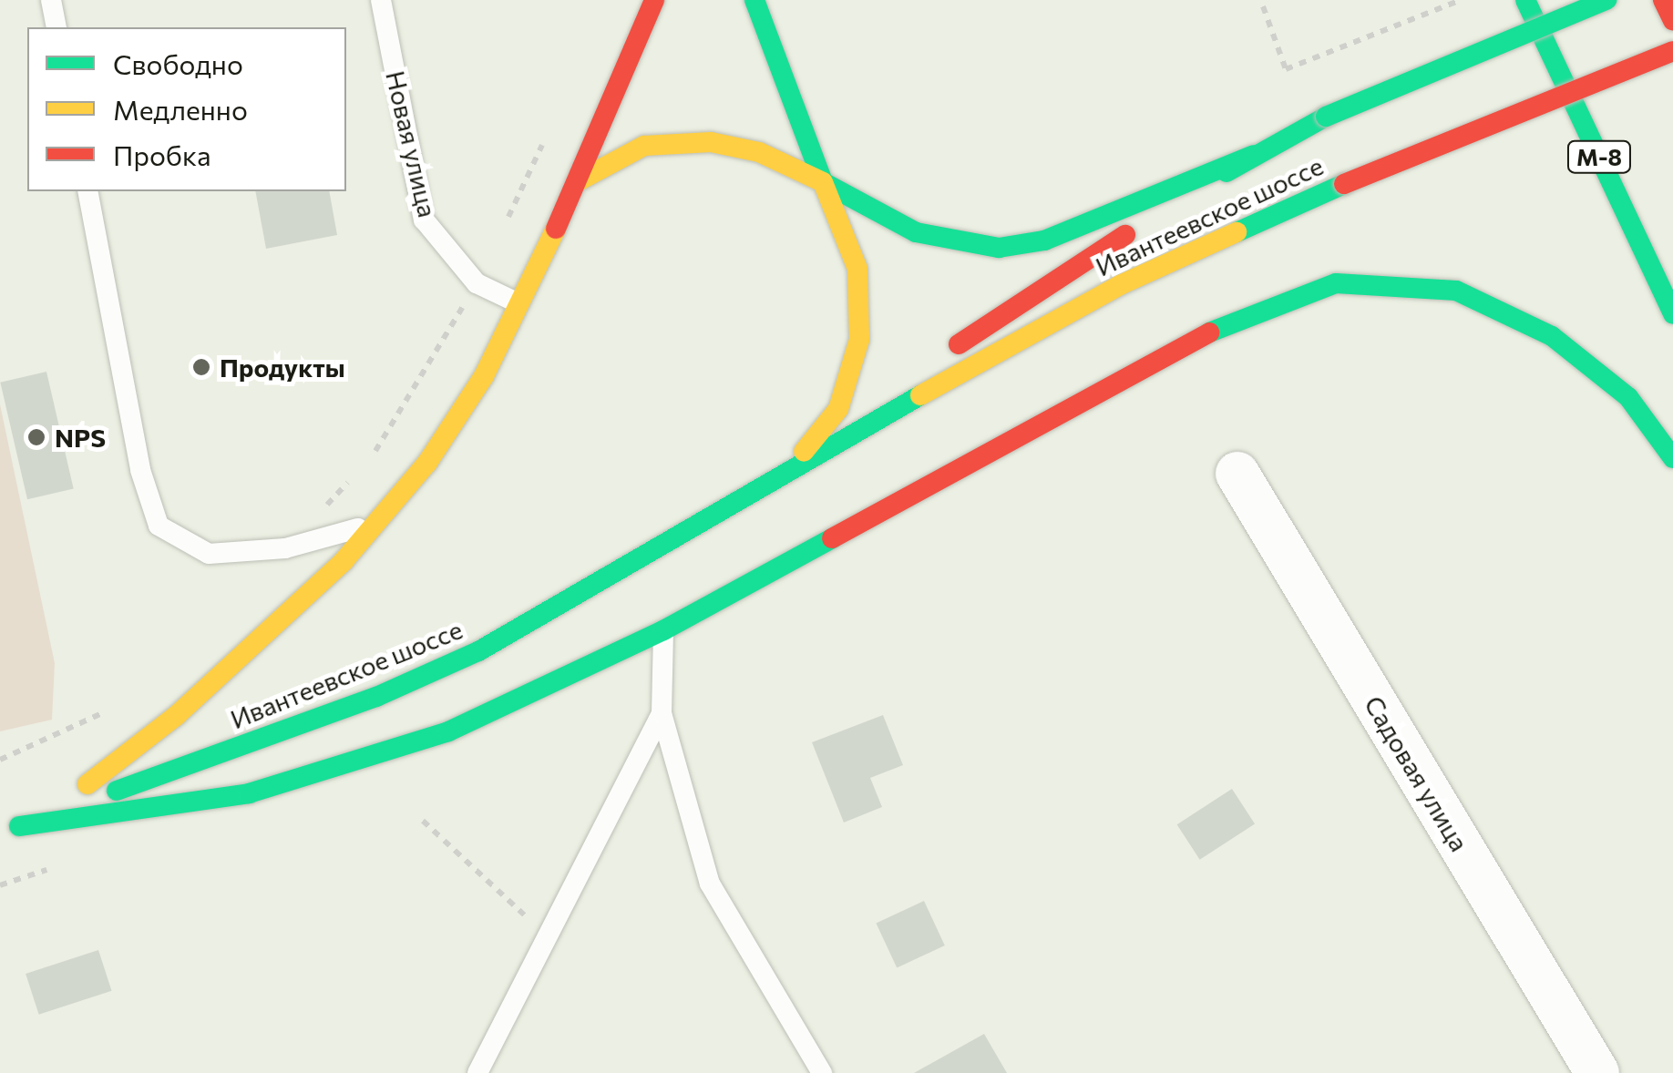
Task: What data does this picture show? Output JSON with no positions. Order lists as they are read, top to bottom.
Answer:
{
  "streets": {
    "main road": ["М-8", "Ивантеевское шоссе"],
    "street": ["Садовая улица"],
    "lane": ["Новая улица"]
  },
  "places": ["Продукты", "NPS"],
  "legend": ["Свободно", "Медленно", "Пробка"]
}
